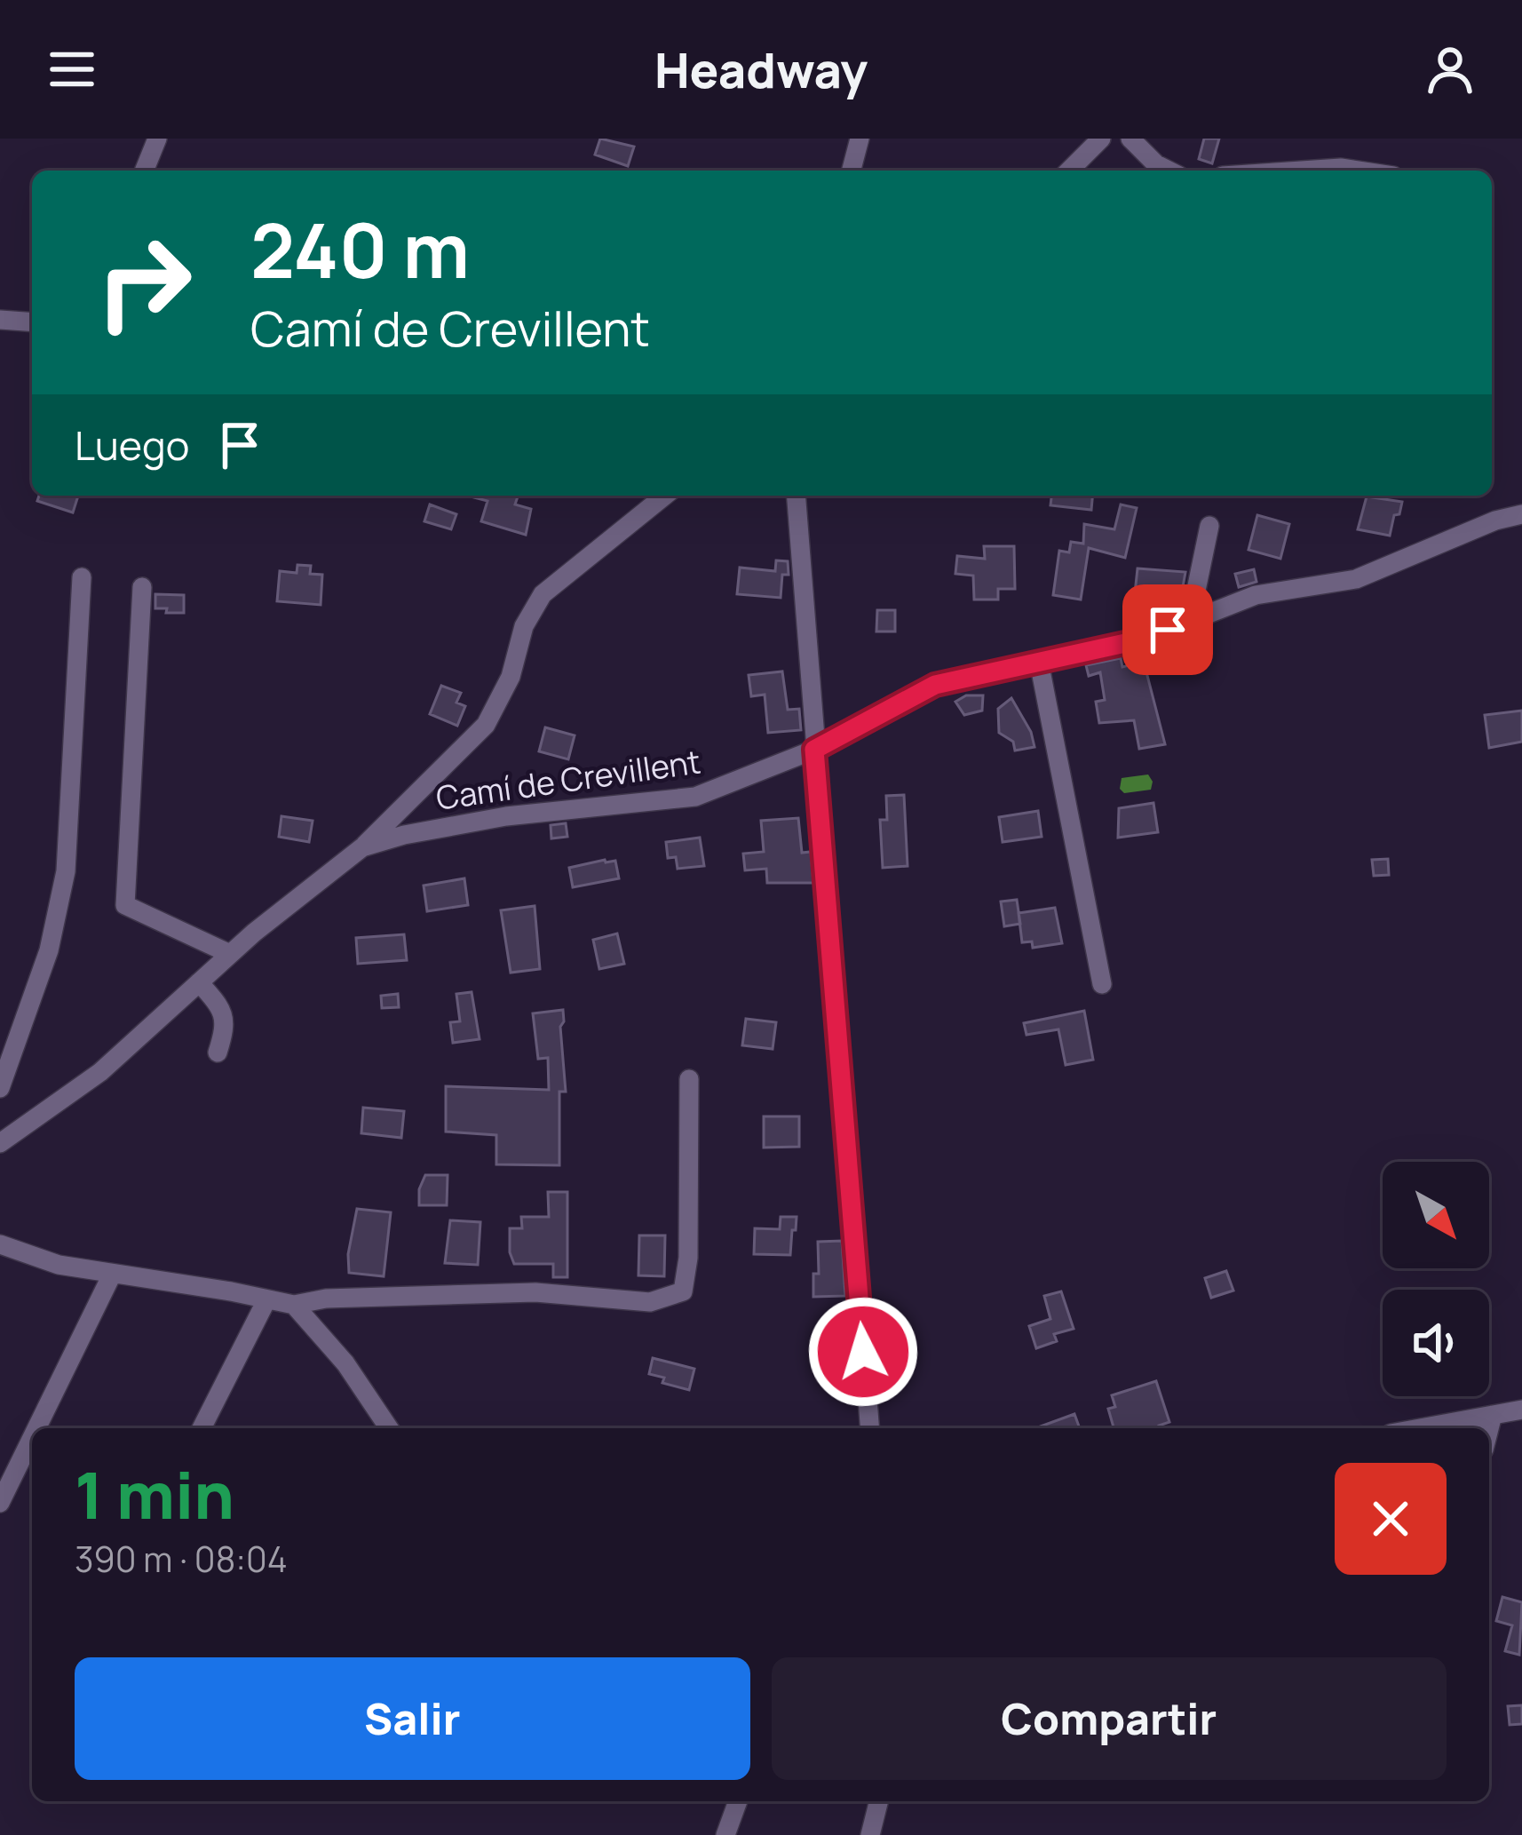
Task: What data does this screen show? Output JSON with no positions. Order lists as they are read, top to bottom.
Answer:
{
  "streets": {
    "street": ["Camí de Crevillent"]
  },
  "north": "bottom right",
  "page": {
    "header": "Headway",
    "turn": ["240 m", "Camí de Crevillent"],
    "then": "Luego",
    "heading": ["1 min", "390 m · 08:04"],
    "buttons": ["Salir", "Compartir"]
  }
}
